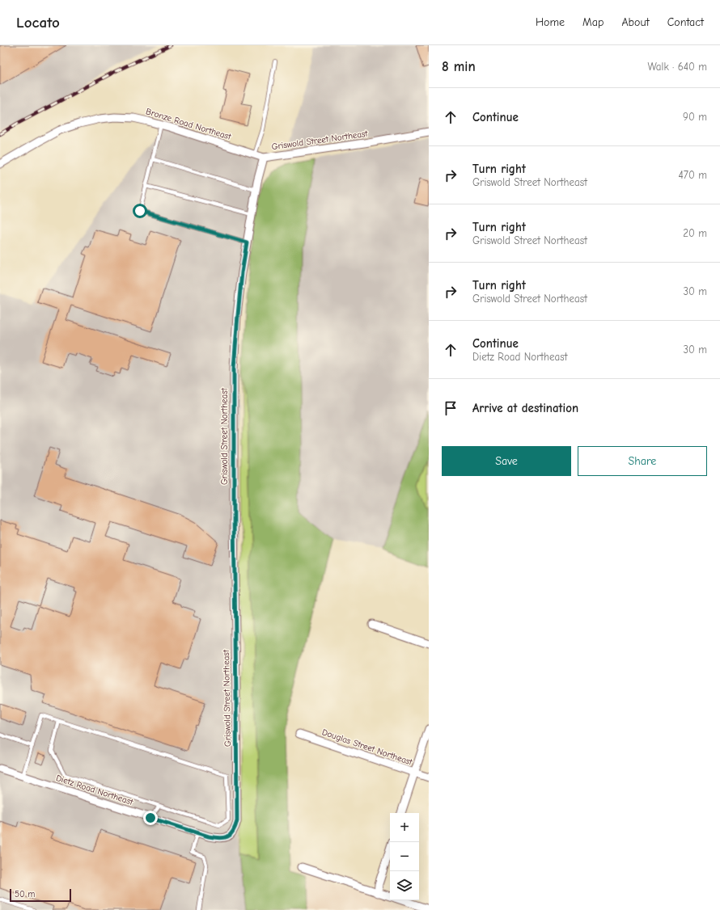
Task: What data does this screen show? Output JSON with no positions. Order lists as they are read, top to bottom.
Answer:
{
  "streets": {
    "street": [
      "Bronze Road Northeast",
      "Griswold Street Northeast",
      "Douglas Street Northeast",
      "Dietz Road Northeast"
    ]
  },
  "crossings": [
    ["Bronze Road Northeast", "Griswold Street Northeast"],
    ["Griswold Street Northeast", "Dietz Road Northeast"]
  ],
  "scale_bar": "50 m",
  "page": {
    "header": "Locato",
    "nav": [
      "Home",
      "Map",
      "About",
      "Contact"
    ],
    "heading": ["8 min", "Walk · 640 m"],
    "list": [
      ["Continue", "90 m"],
      ["Turn right", "Griswold Street Northeast", "470 m"],
      ["Turn right", "Griswold Street Northeast", "20 m"],
      ["Turn right", "Griswold Street Northeast", "30 m"],
      ["Continue", "Dietz Road Northeast", "30 m"],
      "Arrive at destination"
    ],
    "buttons": ["Save", "Share"],
    "map_buttons": ["+", "−"],
    "scale": "50 m"
  }
}
